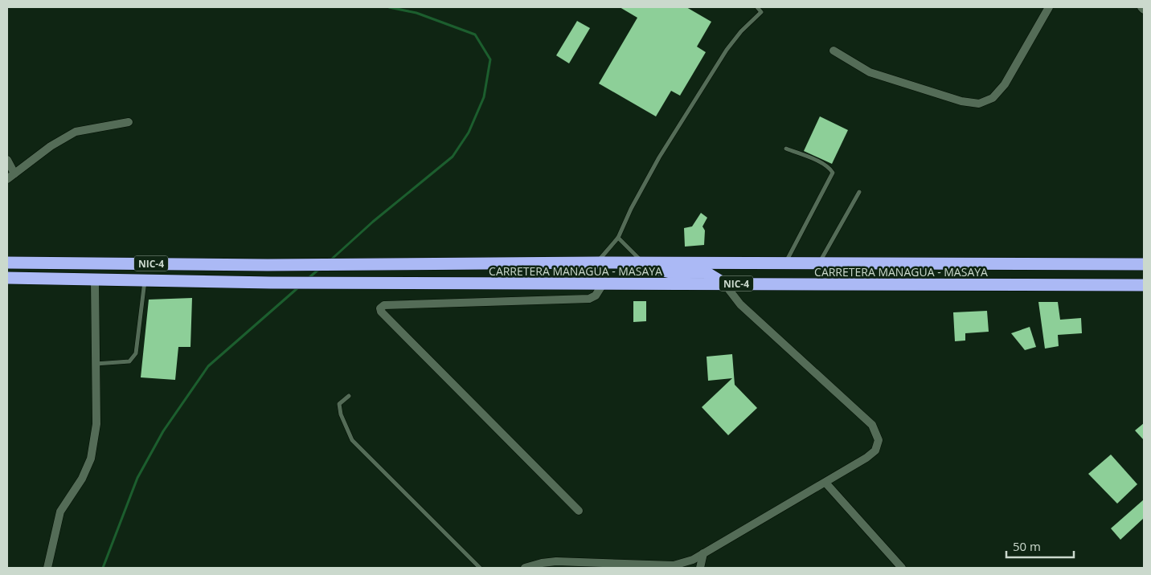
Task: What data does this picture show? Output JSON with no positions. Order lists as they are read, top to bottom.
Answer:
{
  "streets": {
    "highway": ["NIC-4", "CARRETERA MANAGUA - MASAYA"]
  },
  "scale_bar": "50 m"
}
